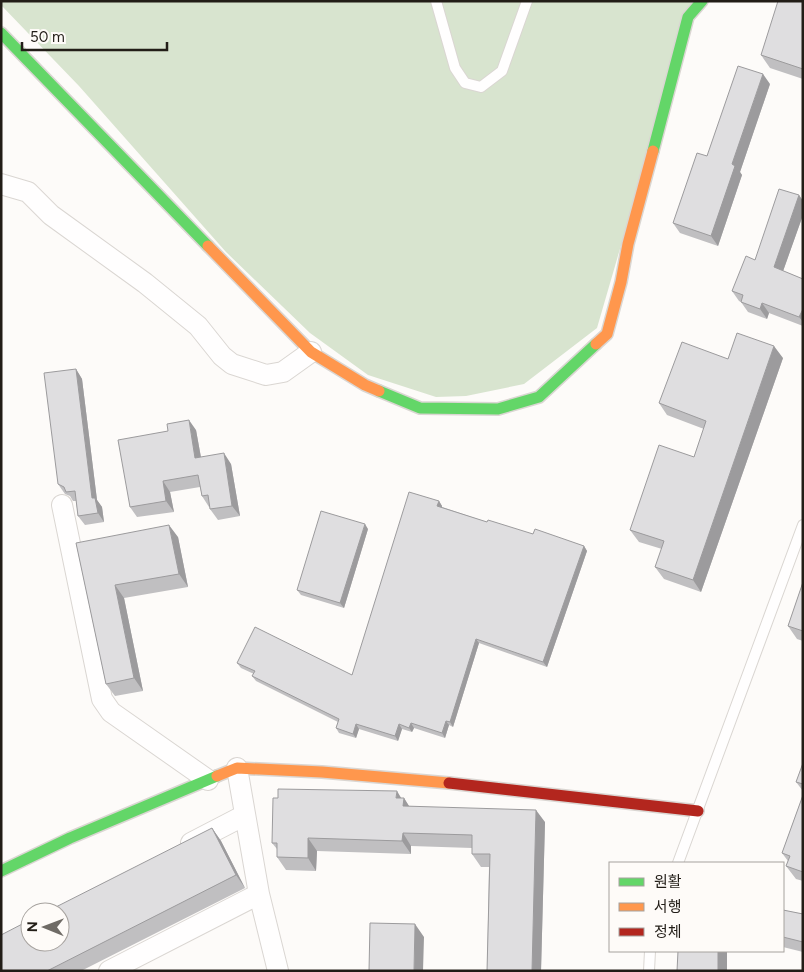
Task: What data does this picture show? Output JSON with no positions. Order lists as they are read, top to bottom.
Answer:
{
  "legend": ["원활", "서행", "정체"],
  "scale_bar": "50 m",
  "north": "left"
}
